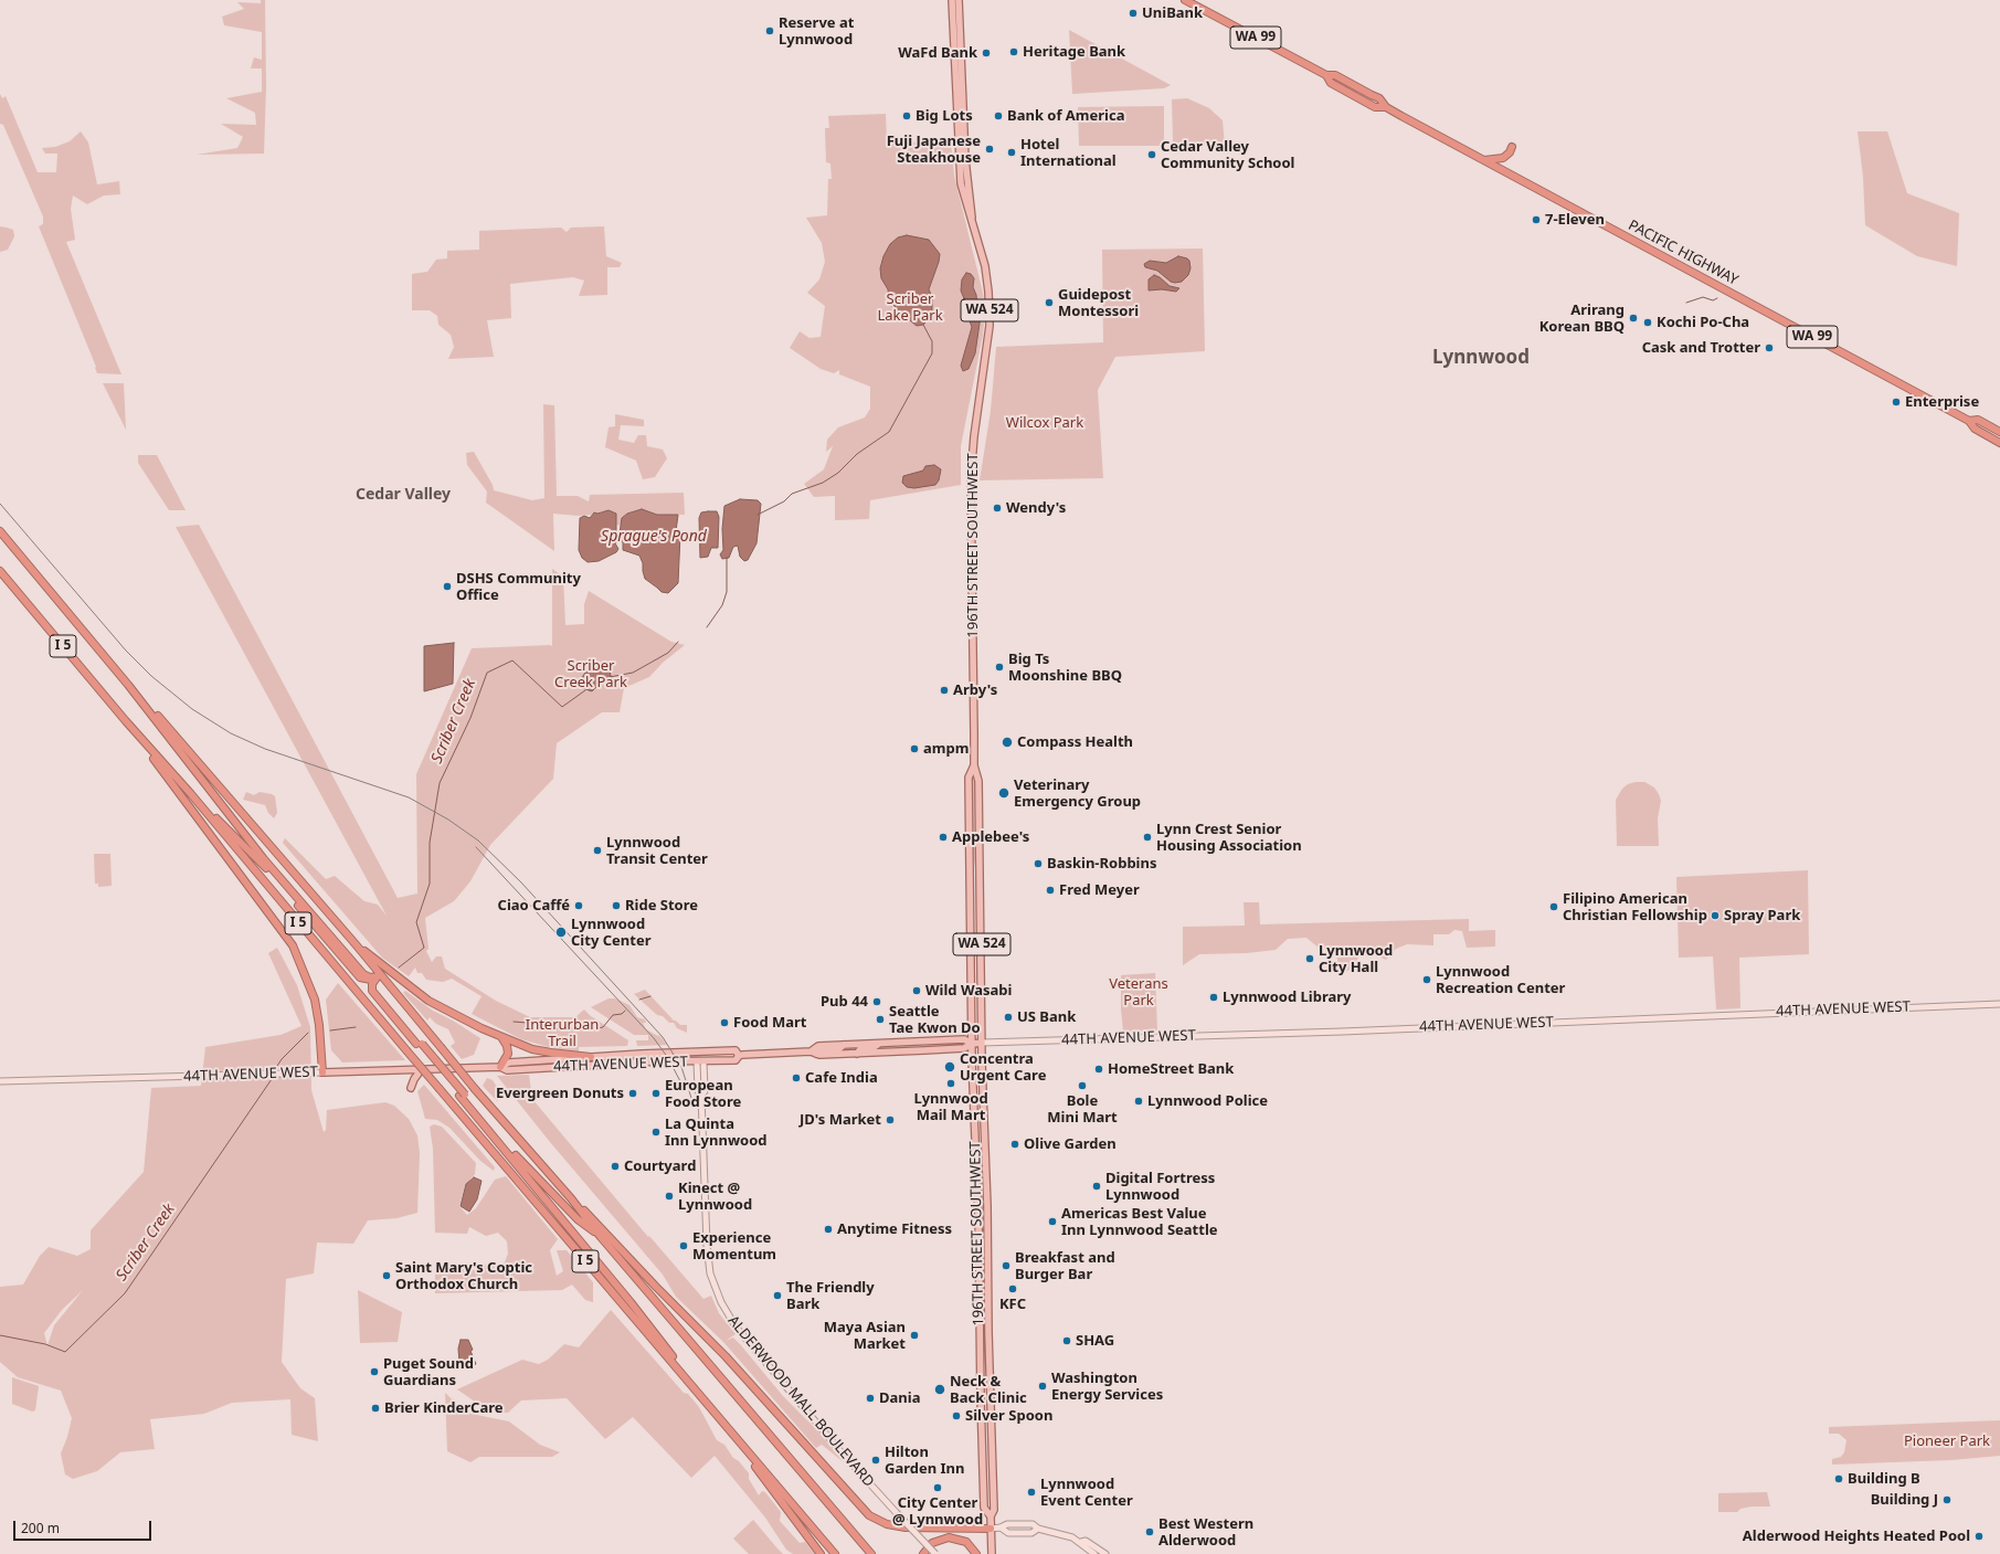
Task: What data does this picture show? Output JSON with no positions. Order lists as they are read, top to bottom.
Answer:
{
  "streets": {
    "highway": ["WA 99", "PACIFIC HIGHWAY", "I 5"],
    "main road": [
      "WA 524",
      "196TH STREET SOUTHWEST",
      "44TH AVENUE WEST",
      "ALDERWOOD MALL BOULEVARD"
    ]
  },
  "crossings": [
    ["196TH STREET SOUTHWEST", "44TH AVENUE WEST"],
    ["44TH AVENUE WEST", "ALDERWOOD MALL BOULEVARD"]
  ],
  "districts": ["Lynnwood", "Cedar Valley"],
  "water": ["Sprague's Pond", "Scriber Creek"],
  "parks": [
    "Scriber Lake Park",
    "Wilcox Park",
    "Scriber Creek Park",
    "Veterans Park",
    "Interurban Trail",
    "Pioneer Park"
  ],
  "places": [
    "UniBank",
    "Reserve at Lynnwood",
    "Heritage Bank",
    "WaFd Bank",
    "Big Lots",
    "Bank of America",
    "Fuji Japanese Steakhouse",
    "Hotel International",
    "Cedar Valley Community School",
    "7-Eleven",
    "Guidepost Montessori",
    "Arirang Korean BBQ",
    "Kochi Po-Cha",
    "Cask and Trotter",
    "Enterprise",
    "Wendy's",
    "DSHS Community Office",
    "Big Ts Moonshine BBQ",
    "Arby's",
    "Compass Health",
    "ampm",
    "Veterinary Emergency Group",
    "Applebee's",
    "Lynn Crest Senior Housing Association",
    "Lynnwood Transit Center",
    "Baskin-Robbins",
    "Fred Meyer",
    "Ciao Caffé",
    "Ride Store",
    "Filipino American Christian Fellowship",
    "Spray Park",
    "Lynnwood City Center",
    "Lynnwood City Hall",
    "Lynnwood Recreation Center",
    "Wild Wasabi",
    "Lynnwood Library",
    "Pub 44",
    "US Bank",
    "Seattle Tae Kwon Do",
    "Food Mart",
    "Concentra Urgent Care",
    "HomeStreet Bank",
    "Cafe India",
    "Lynnwood Mail Mart",
    "Bole Mini Mart",
    "Evergreen Donuts",
    "European Food Store",
    "Lynnwood Police",
    "JD's Market",
    "La Quinta Inn Lynnwood",
    "Olive Garden",
    "Courtyard",
    "Digital Fortress Lynnwood",
    "Kinect @ Lynnwood",
    "Americas Best Value Inn Lynnwood Seattle",
    "Anytime Fitness",
    "Experience Momentum",
    "Breakfast and Burger Bar",
    "Saint Mary's Coptic Orthodox Church",
    "KFC",
    "The Friendly Bark",
    "Maya Asian Market",
    "SHAG",
    "Puget Sound Guardians",
    "Washington Energy Services",
    "Neck & Back Clinic",
    "Dania",
    "Brier KinderCare",
    "Silver Spoon",
    "Hilton Garden Inn",
    "Building B",
    "City Center @ Lynnwood",
    "Lynnwood Event Center",
    "Building J",
    "Best Western Alderwood",
    "Alderwood Heights Heated Pool"
  ],
  "scale_bar": "200 m"
}
